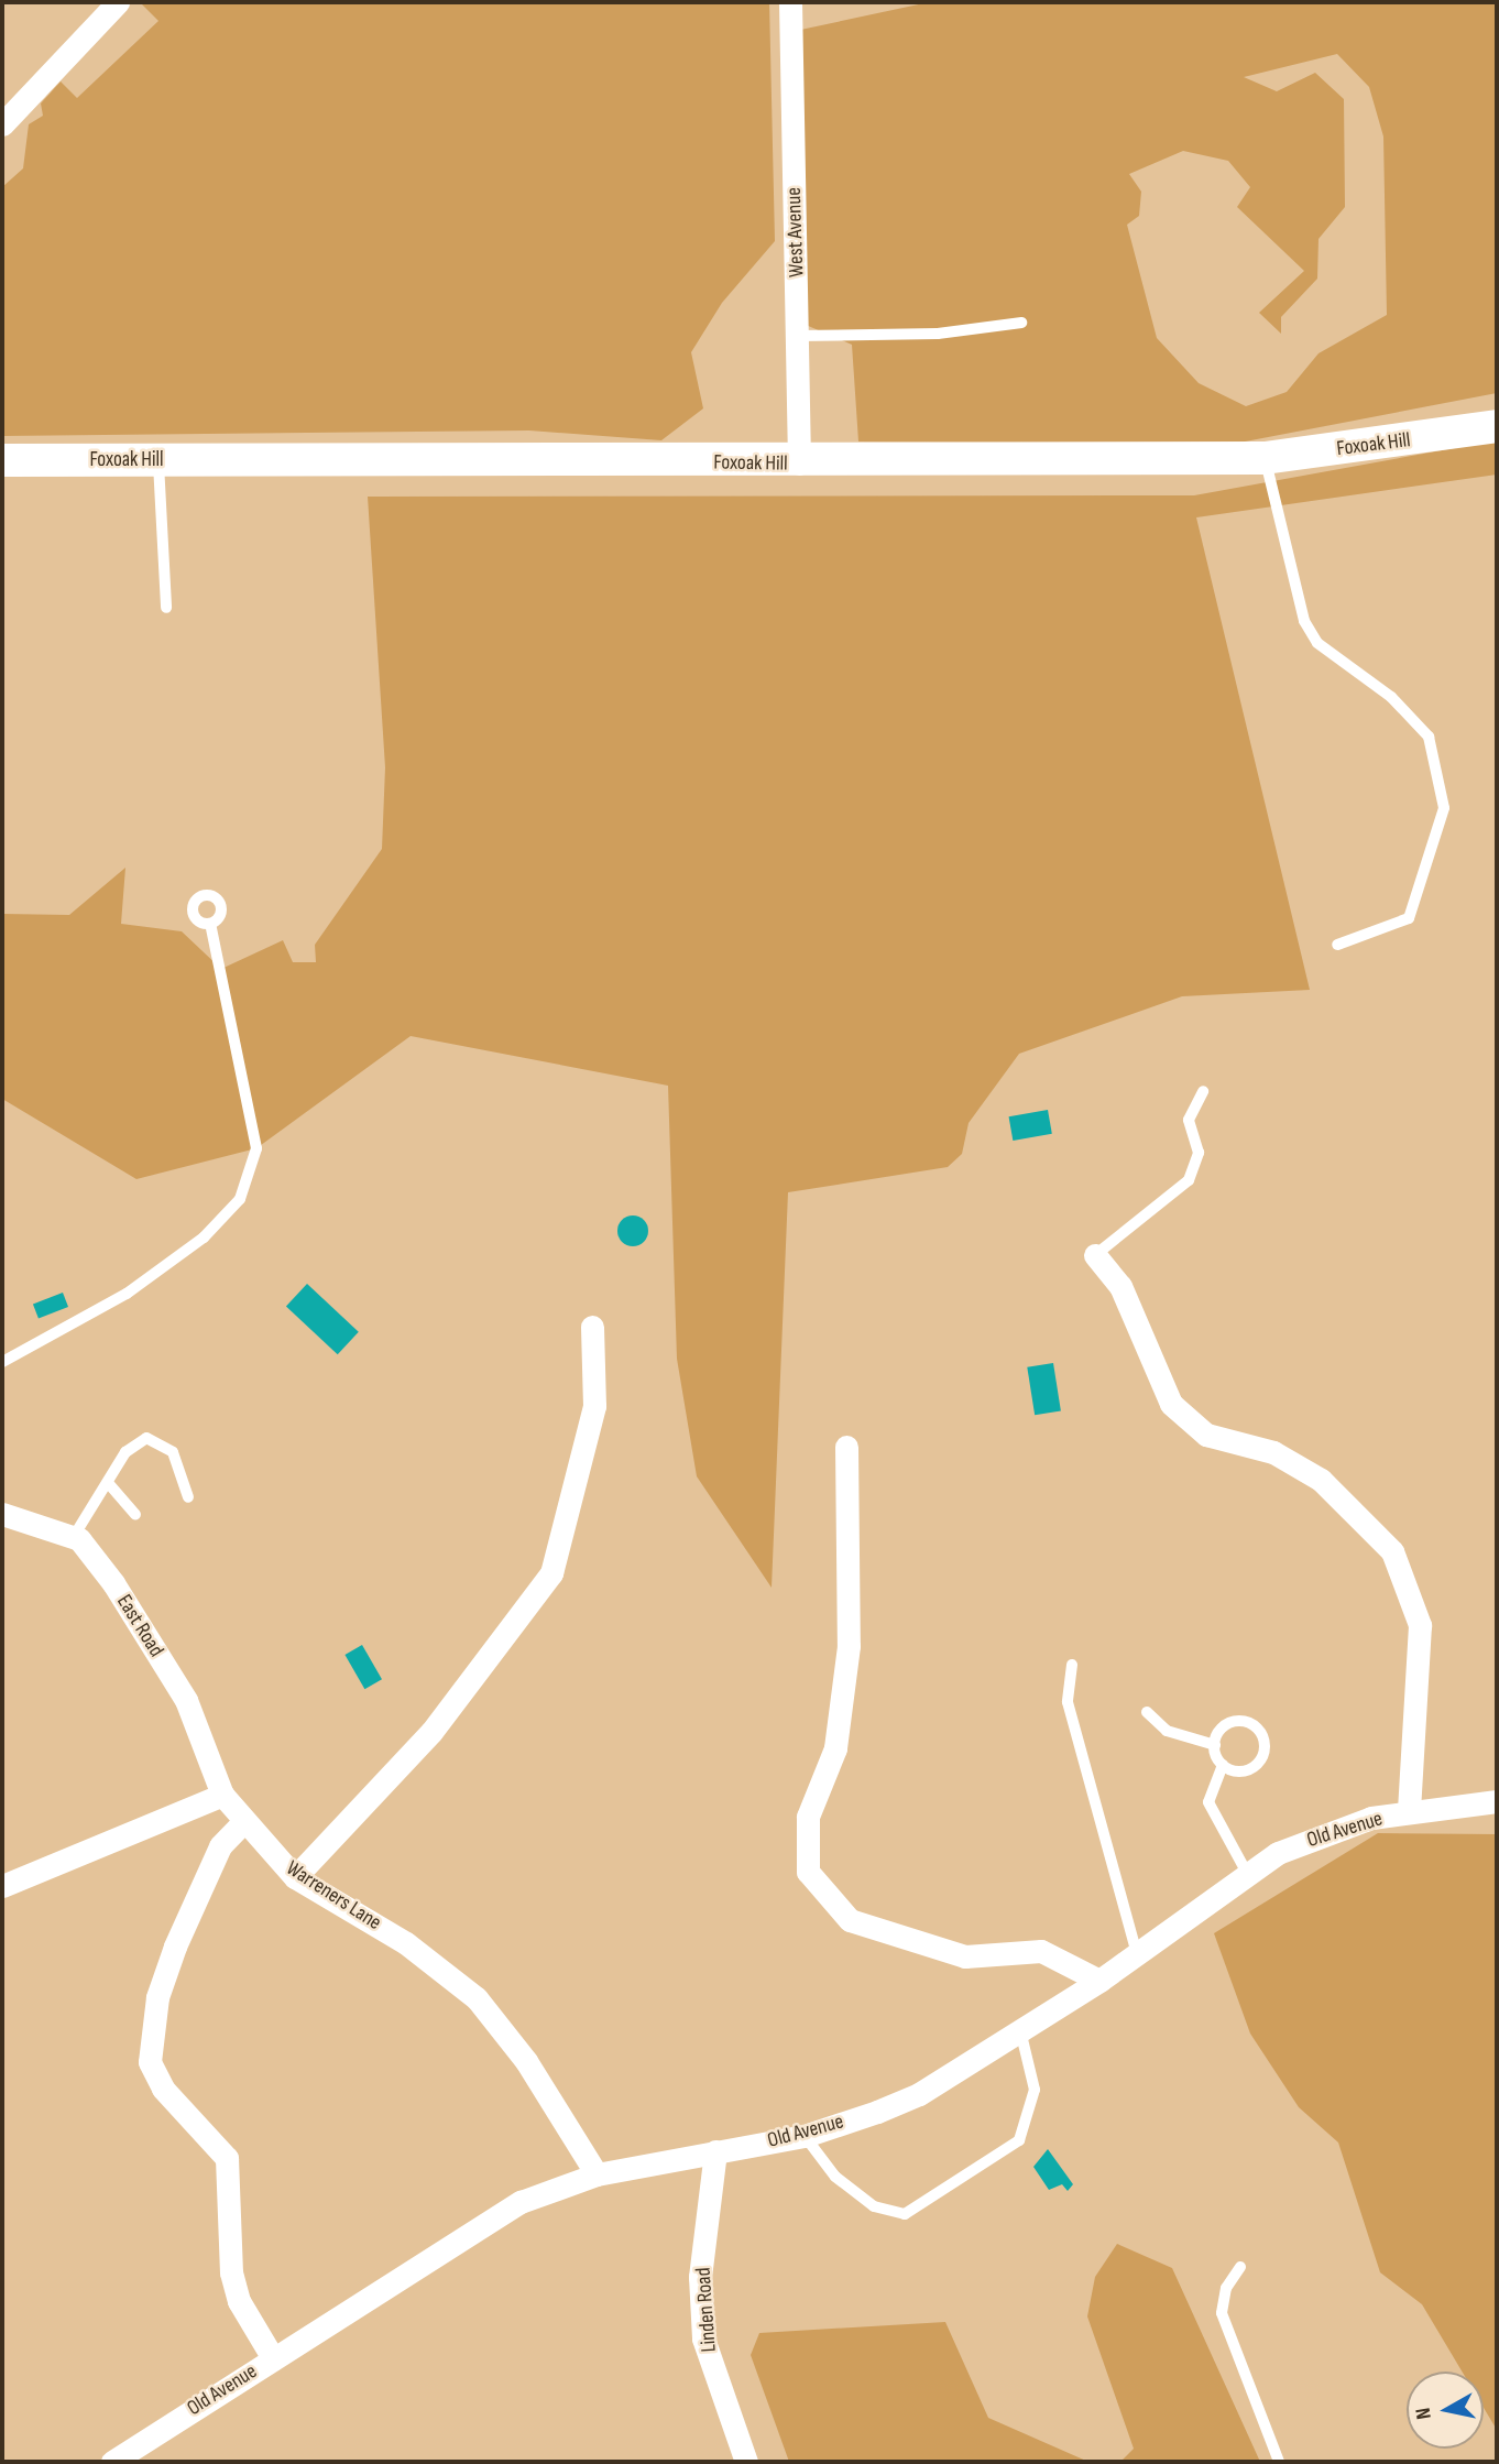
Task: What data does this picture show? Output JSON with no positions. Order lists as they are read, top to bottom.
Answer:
{
  "streets": {
    "main road": ["Foxoak Hill"],
    "street": [
      "West Avenue",
      "East Road",
      "Old Avenue",
      "Warreners Lane",
      "Linden Road"
    ]
  },
  "crossings": [
    ["West Avenue", "Foxoak Hill"],
    ["East Road", "Warreners Lane"],
    ["Old Avenue", "Warreners Lane"],
    ["Old Avenue", "Linden Road"]
  ],
  "north": "left"
}
